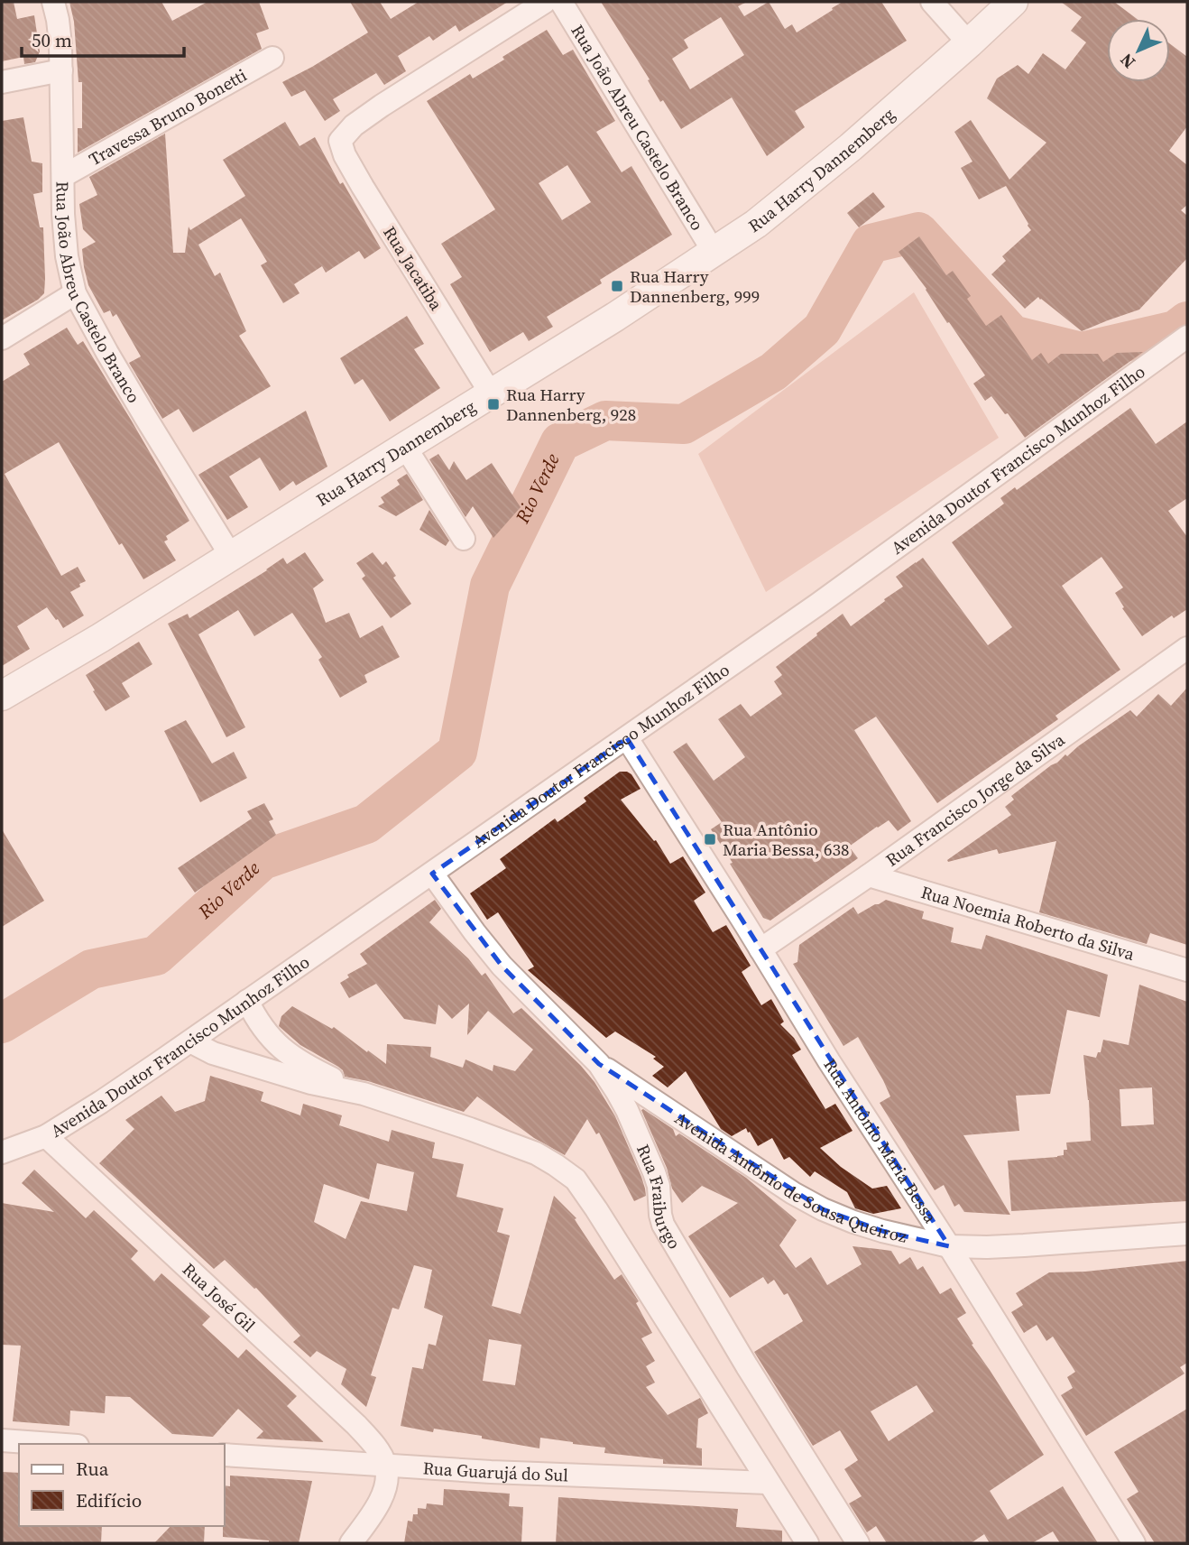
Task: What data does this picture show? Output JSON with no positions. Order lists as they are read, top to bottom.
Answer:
{
  "streets": {
    "main road": ["Rua Harry Dannemberg"],
    "street": [
      "Travessa Bruno Bonetti",
      "Rua João Abreu Castelo Branco",
      "Rua Jacatiba",
      "Avenida Doutor Francisco Munhoz Filho",
      "Rua Francisco Jorge da Silva",
      "Rua Noemia Roberto da Silva",
      "Rua Antônio Maria Bessa",
      "Avenida Antônio de Sousa Queiroz",
      "Rua Fraiburgo",
      "Rua José Gil",
      "Rua Guarujá do Sul"
    ]
  },
  "crossings": [
    ["Travessa Bruno Bonetti", "Rua João Abreu Castelo Branco"],
    ["Rua João Abreu Castelo Branco", "Rua Harry Dannemberg"],
    ["Rua Harry Dannemberg", "Rua Jacatiba"],
    ["Avenida Doutor Francisco Munhoz Filho", "Rua Antônio Maria Bessa"],
    ["Avenida Doutor Francisco Munhoz Filho", "Rua Fraiburgo"],
    ["Avenida Doutor Francisco Munhoz Filho", "Rua José Gil"],
    ["Rua Francisco Jorge da Silva", "Rua Noemia Roberto da Silva"],
    ["Rua Francisco Jorge da Silva", "Rua Antônio Maria Bessa"],
    ["Rua Antônio Maria Bessa", "Avenida Antônio de Sousa Queiroz"],
    ["Avenida Antônio de Sousa Queiroz", "Rua Fraiburgo"],
    ["Rua José Gil", "Rua Guarujá do Sul"]
  ],
  "water": ["Rio Verde"],
  "places": {
    "transit": ["Rua Harry Dannenberg, 999", "Rua Harry Dannenberg, 928", "Rua Antônio Maria Bessa, 638"]
  },
  "legend": ["Rua", "Edifício"],
  "scale_bar": "50 m",
  "north": "bottom left"
}
